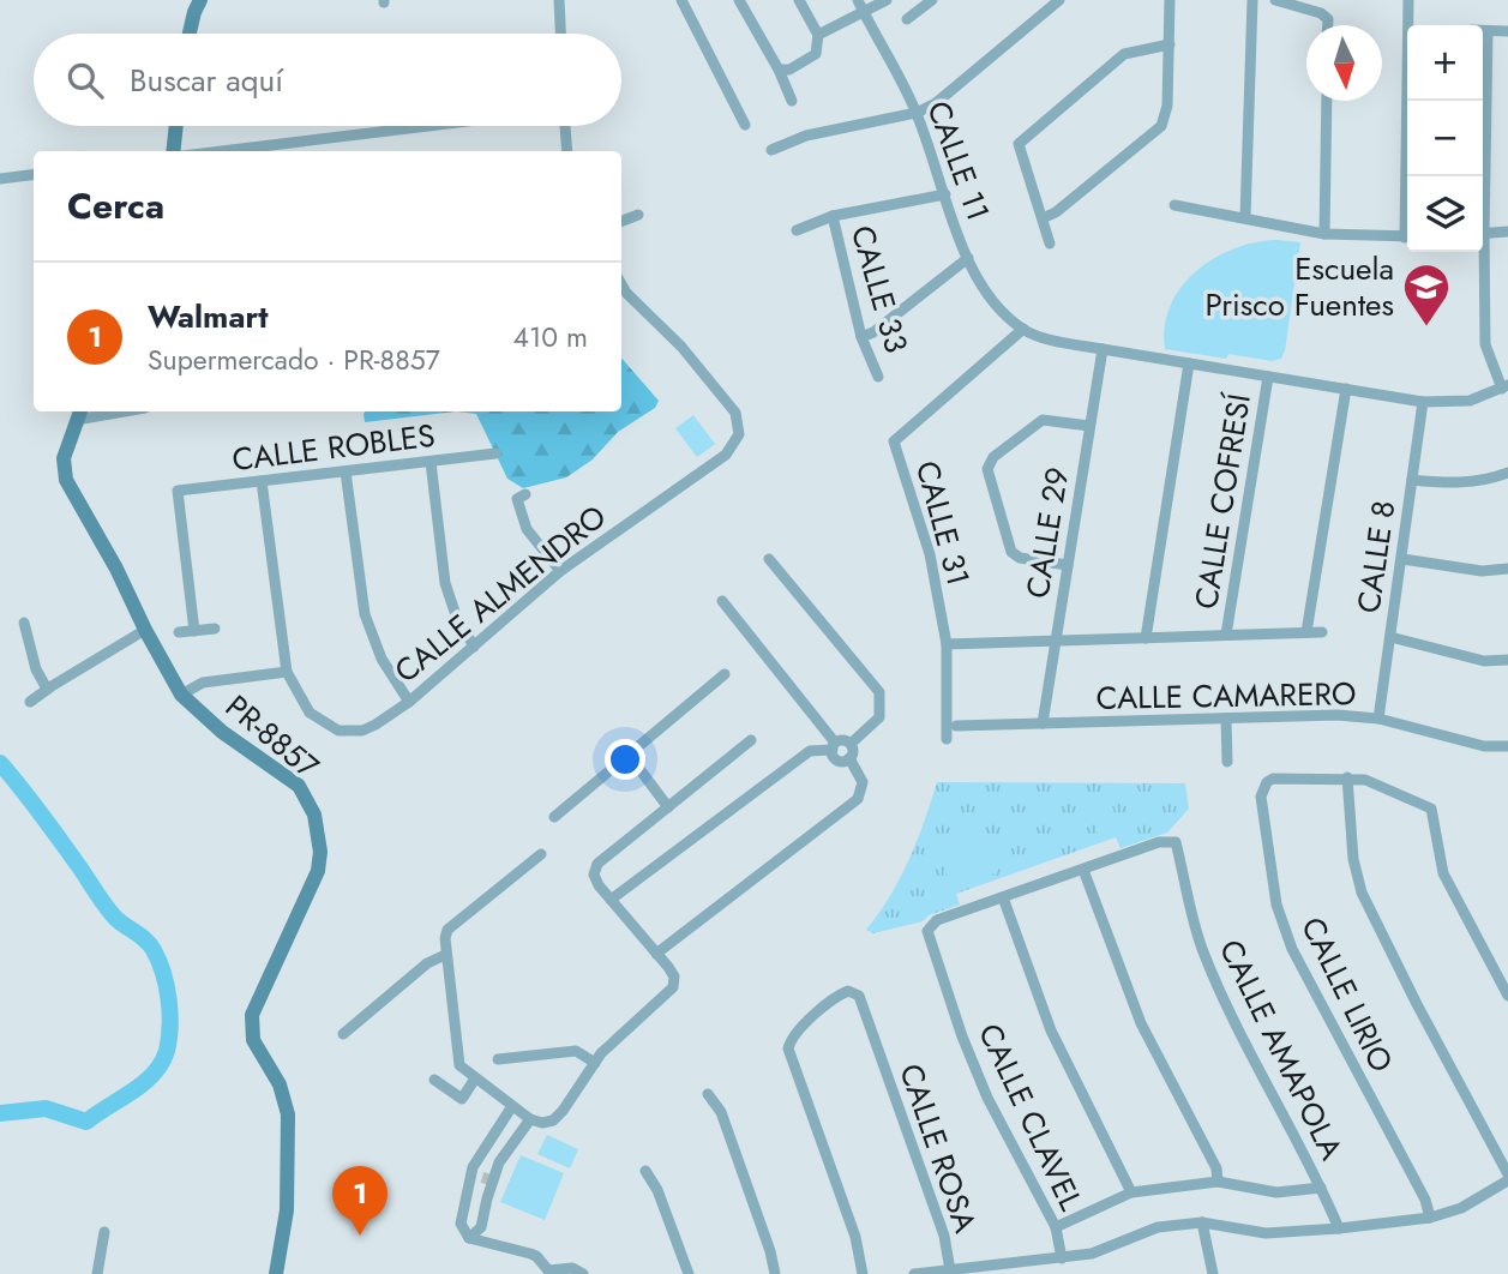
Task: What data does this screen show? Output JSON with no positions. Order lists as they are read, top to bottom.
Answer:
{
  "streets": {
    "street": [
      "CALLE 11",
      "CALLE 33",
      "CALLE ROBLES",
      "CALLE COFRESÍ",
      "CALLE 31",
      "CALLE 29",
      "CALLE 8",
      "CALLE ALMENDRO",
      "CALLE CAMARERO",
      "PR-8857",
      "CALLE LIRIO",
      "CALLE AMAPOLA",
      "CALLE CLAVEL",
      "CALLE ROSA"
    ]
  },
  "crossings": [
    ["CALLE 11", "CALLE 31"],
    ["CALLE ROBLES", "CALLE ALMENDRO"],
    ["CALLE 29", "CALLE CAMARERO"],
    ["CALLE 8", "CALLE CAMARERO"]
  ],
  "places": {
    "school or university": ["Escuela Prisco Fuentes"]
  },
  "north": "bottom",
  "page": {
    "map_buttons": ["+", "−"],
    "search": "Buscar aquí",
    "heading": "Cerca",
    "list": [
      {
        "mark": "1",
        "name": "Walmart",
        "note": "Supermercado · PR-8857",
        "value": "410 m"
      }
    ],
    "pins": "1"
  }
}
